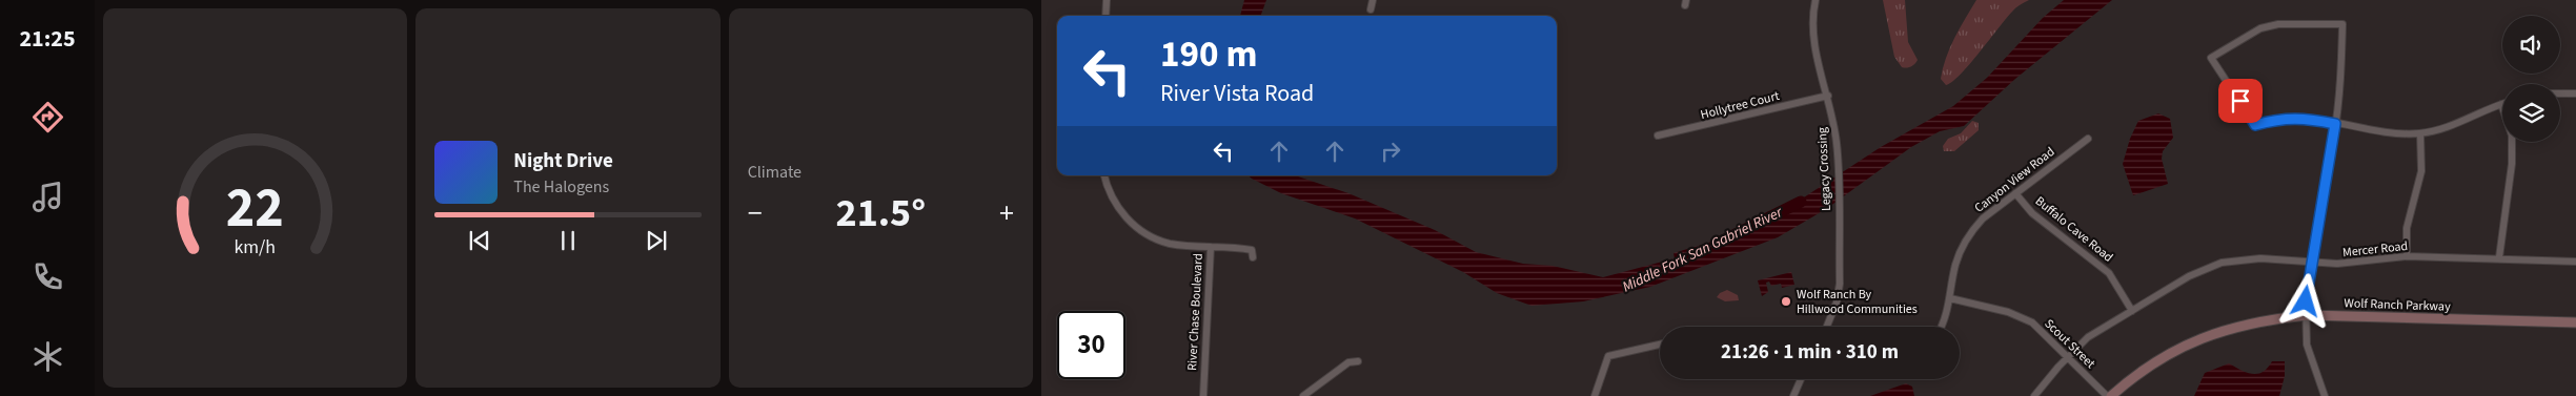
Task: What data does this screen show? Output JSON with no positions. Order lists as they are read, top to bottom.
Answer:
{
  "streets": {
    "street": [
      "Hollytree Court",
      "Legacy Crossing",
      "Canyon View Road",
      "Buffalo Cave Road",
      "Mercer Road",
      "Wolf Ranch Parkway",
      "River Chase Boulevard",
      "Scout Street"
    ]
  },
  "crossings": [
    ["Hollytree Court", "Legacy Crossing"],
    ["Canyon View Road", "Buffalo Cave Road"],
    ["Canyon View Road", "Scout Street"],
    ["Buffalo Cave Road", "Mercer Road"],
    ["Mercer Road", "Scout Street"]
  ],
  "water": ["Middle Fork San Gabriel River"],
  "places": ["Wolf Ranch By Hillwood Communities"],
  "page": {
    "tabs": "21:25",
    "tile": "Climate",
    "turn": ["190 m", "River Vista Road"],
    "song": ["Night Drive", "The Halogens"],
    "heat": ["−", "21.5°", "+"],
    "limit": "30",
    "trip": "21:26 · 1 min · 310 m",
    "gauge": ["22", "km/h"]
  }
}
